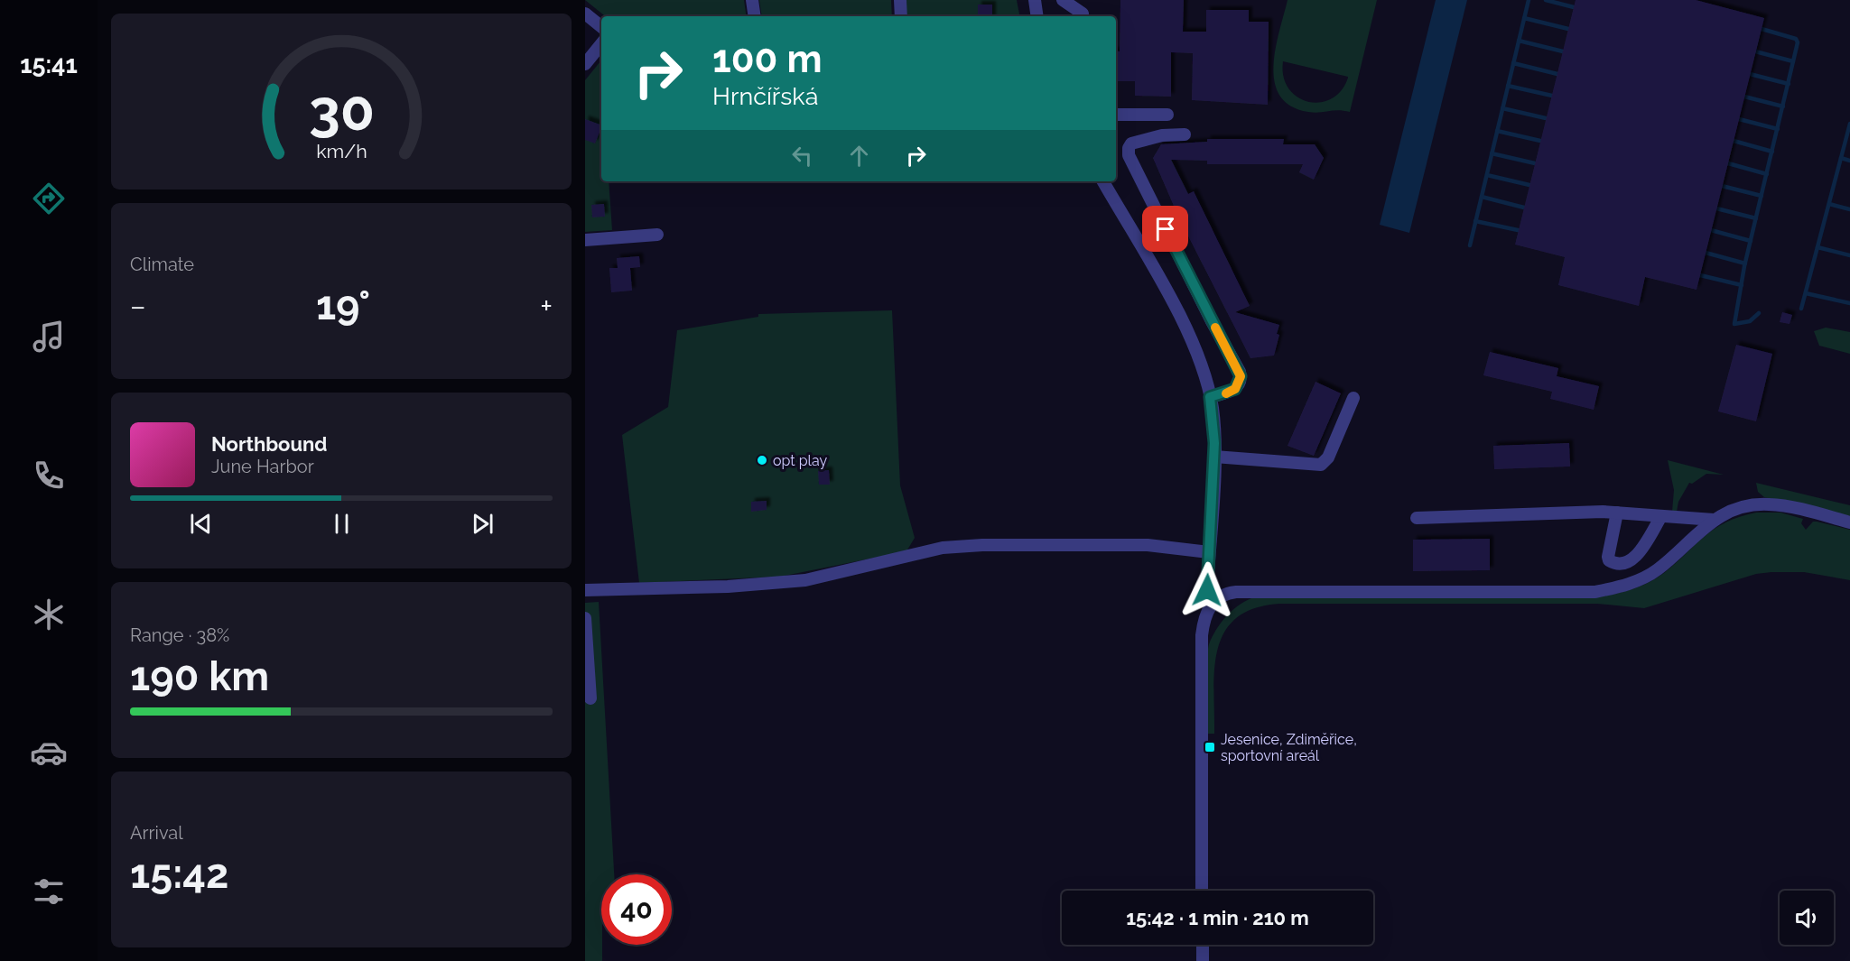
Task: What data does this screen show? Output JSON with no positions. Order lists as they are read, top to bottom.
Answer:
{
  "places": {
    "other": ["opt play"],
    "transit": ["Jesenice, Zdiměřice, sportovní areál"]
  },
  "page": {
    "tabs": "15:41",
    "turn": ["100 m", "Hrnčířská"],
    "tile": [
      "Climate",
      ["Range · 38%", "190 km"],
      ["Arrival", "15:42"]
    ],
    "heat": ["−", "19°", "+"],
    "song": ["Northbound", "June Harbor"],
    "limit": "40",
    "trip": "15:42 · 1 min · 210 m",
    "gauge": ["30", "km/h"]
  }
}
